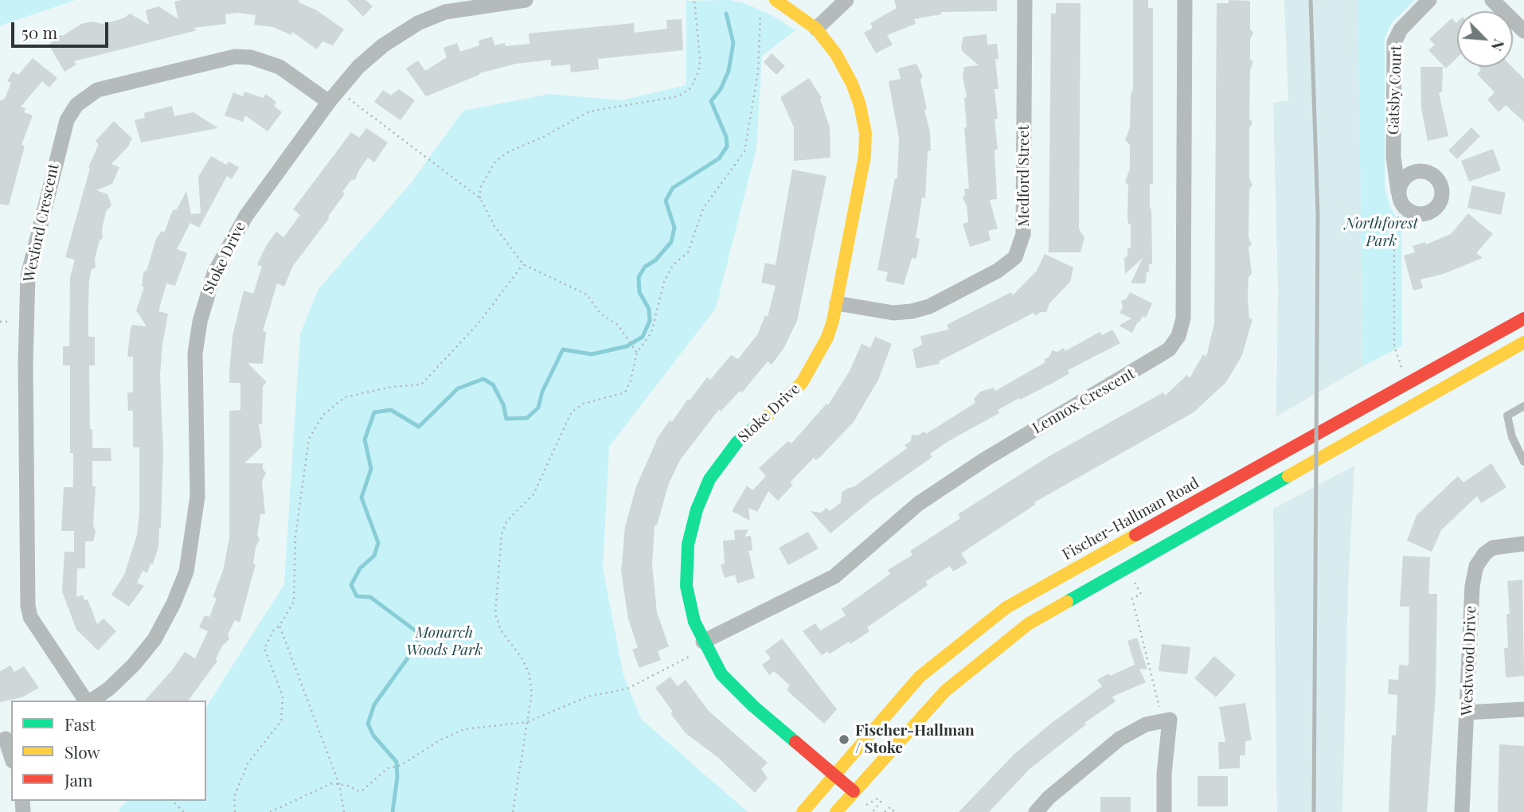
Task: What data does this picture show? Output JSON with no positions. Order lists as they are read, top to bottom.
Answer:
{
  "streets": {
    "main road": ["Stoke Drive", "Fischer-Hallman Road"],
    "street": [
      "Gatsby Court",
      "Medford Street",
      "Wexford Crescent",
      "Lennox Crescent",
      "Westwood Drive"
    ]
  },
  "crossings": [
    ["Medford Street", "Stoke Drive"],
    ["Wexford Crescent", "Stoke Drive"],
    ["Stoke Drive", "Lennox Crescent"],
    ["Stoke Drive", "Fischer-Hallman Road"]
  ],
  "parks": ["Northforest Park", "Monarch Woods Park"],
  "places": ["Fischer-Hallman / Stoke"],
  "legend": ["Fast", "Slow", "Jam"],
  "scale_bar": "50 m",
  "north": "bottom right"
}
